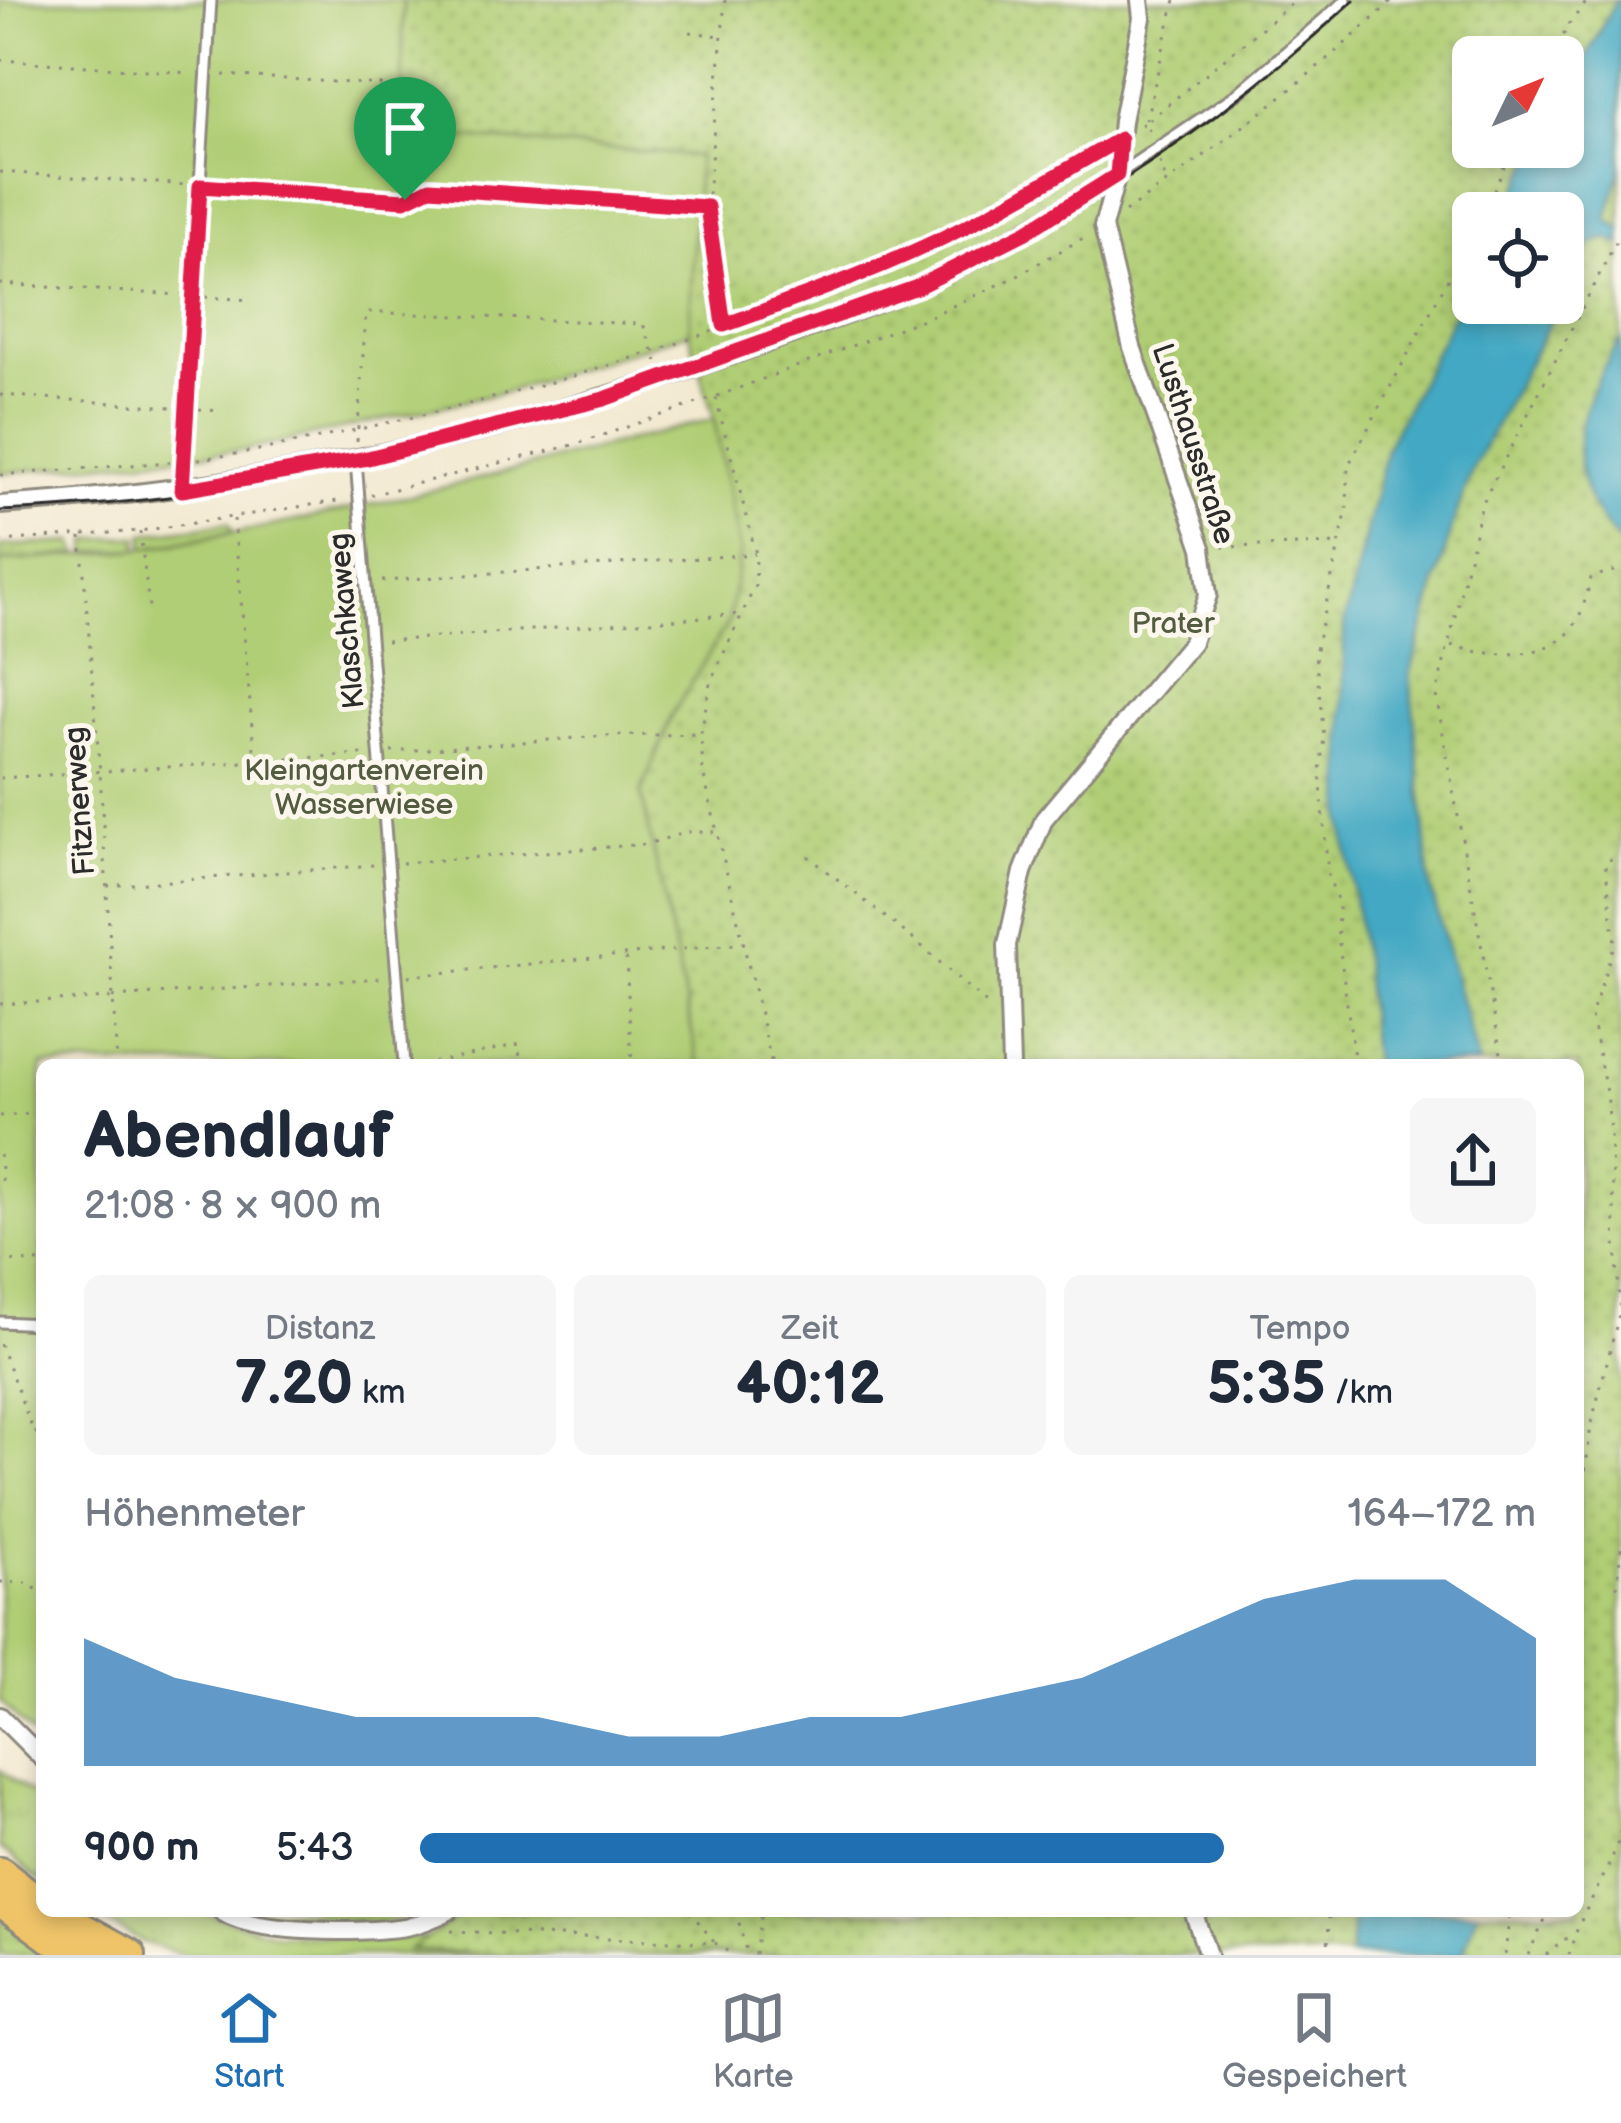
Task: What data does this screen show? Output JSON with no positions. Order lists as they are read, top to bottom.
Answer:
{
  "streets": {
    "street": ["Lusthausstraße"],
    "lane": ["Klaschkaweg"],
    "path": ["Fitznerweg"]
  },
  "parks": ["Prater", "Kleingartenverein Wasserwiese"],
  "north": "top right",
  "page": {
    "heading": ["Abendlauf", "21:08 · 8 × 900 m"],
    "stats": [
      ["Distanz", "7.20 km"],
      ["Zeit", "40:12"],
      ["Tempo", "5:35 /km"]
    ],
    "chart": ["Höhenmeter", "164–172 m"],
    "list": [
      {
        "name": "900 m",
        "note": "5:43"
      }
    ],
    "tabs": ["Start", "Karte", "Gespeichert"]
  }
}
